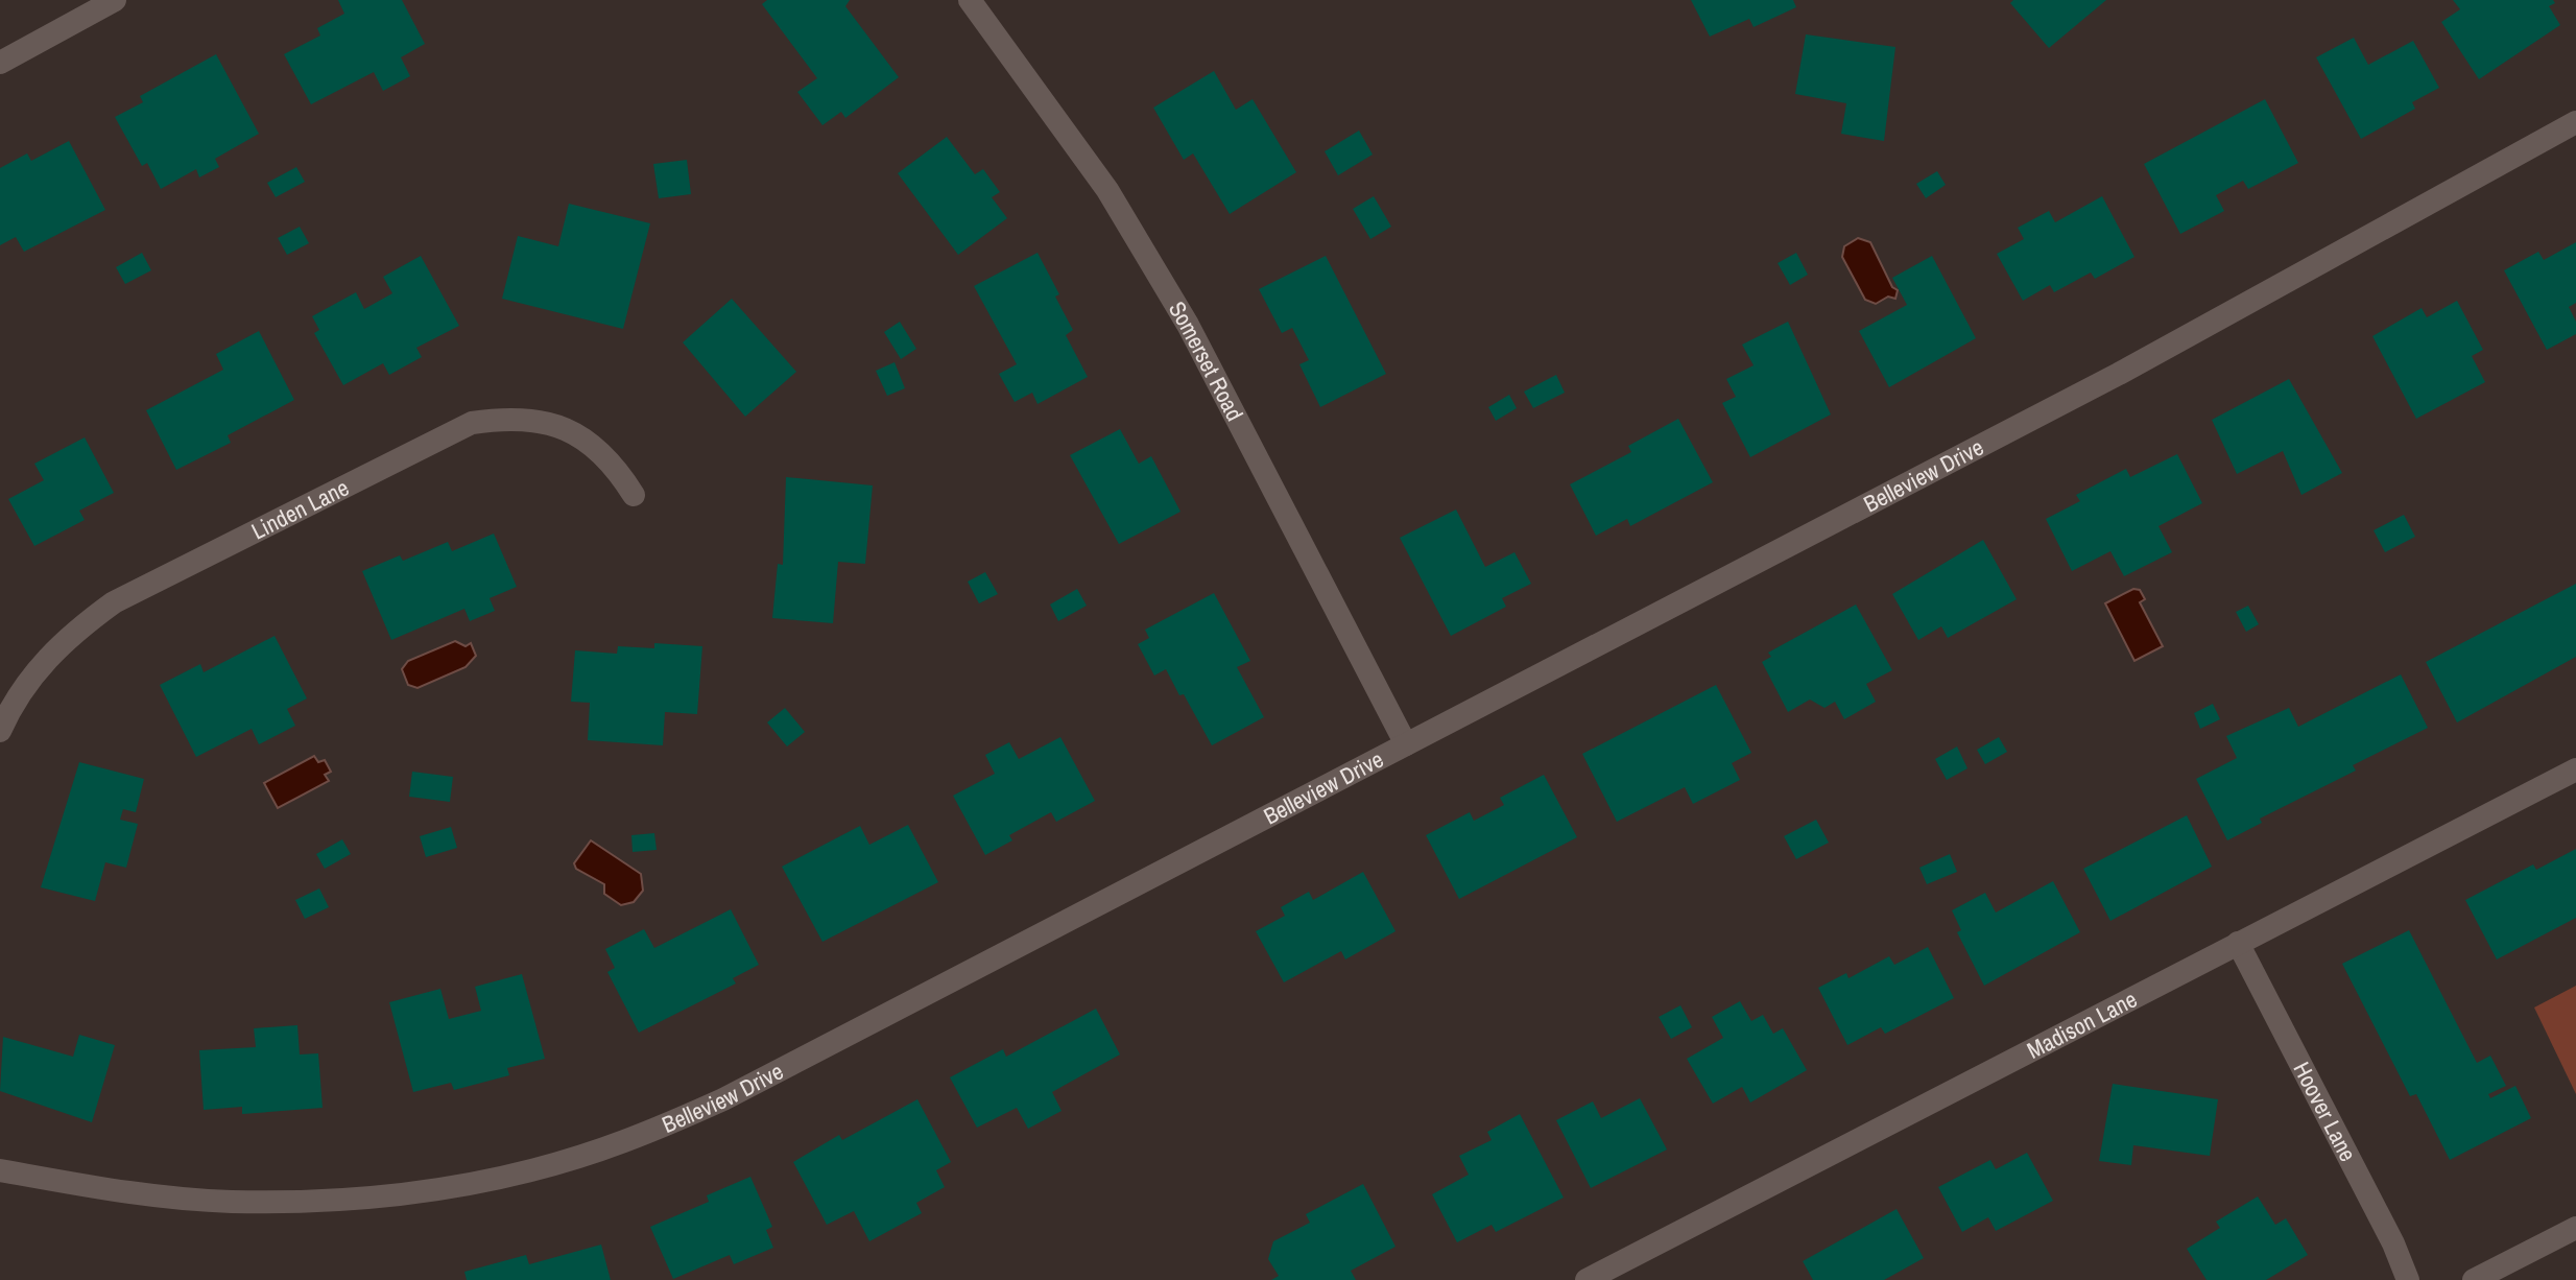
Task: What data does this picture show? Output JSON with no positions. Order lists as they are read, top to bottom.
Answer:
{
  "streets": {
    "street": [
      "Somerset Road",
      "Belleview Drive",
      "Linden Lane",
      "Madison Lane",
      "Hoover Lane"
    ]
  },
  "crossings": [
    ["Somerset Road", "Belleview Drive"],
    ["Madison Lane", "Hoover Lane"]
  ]
}
